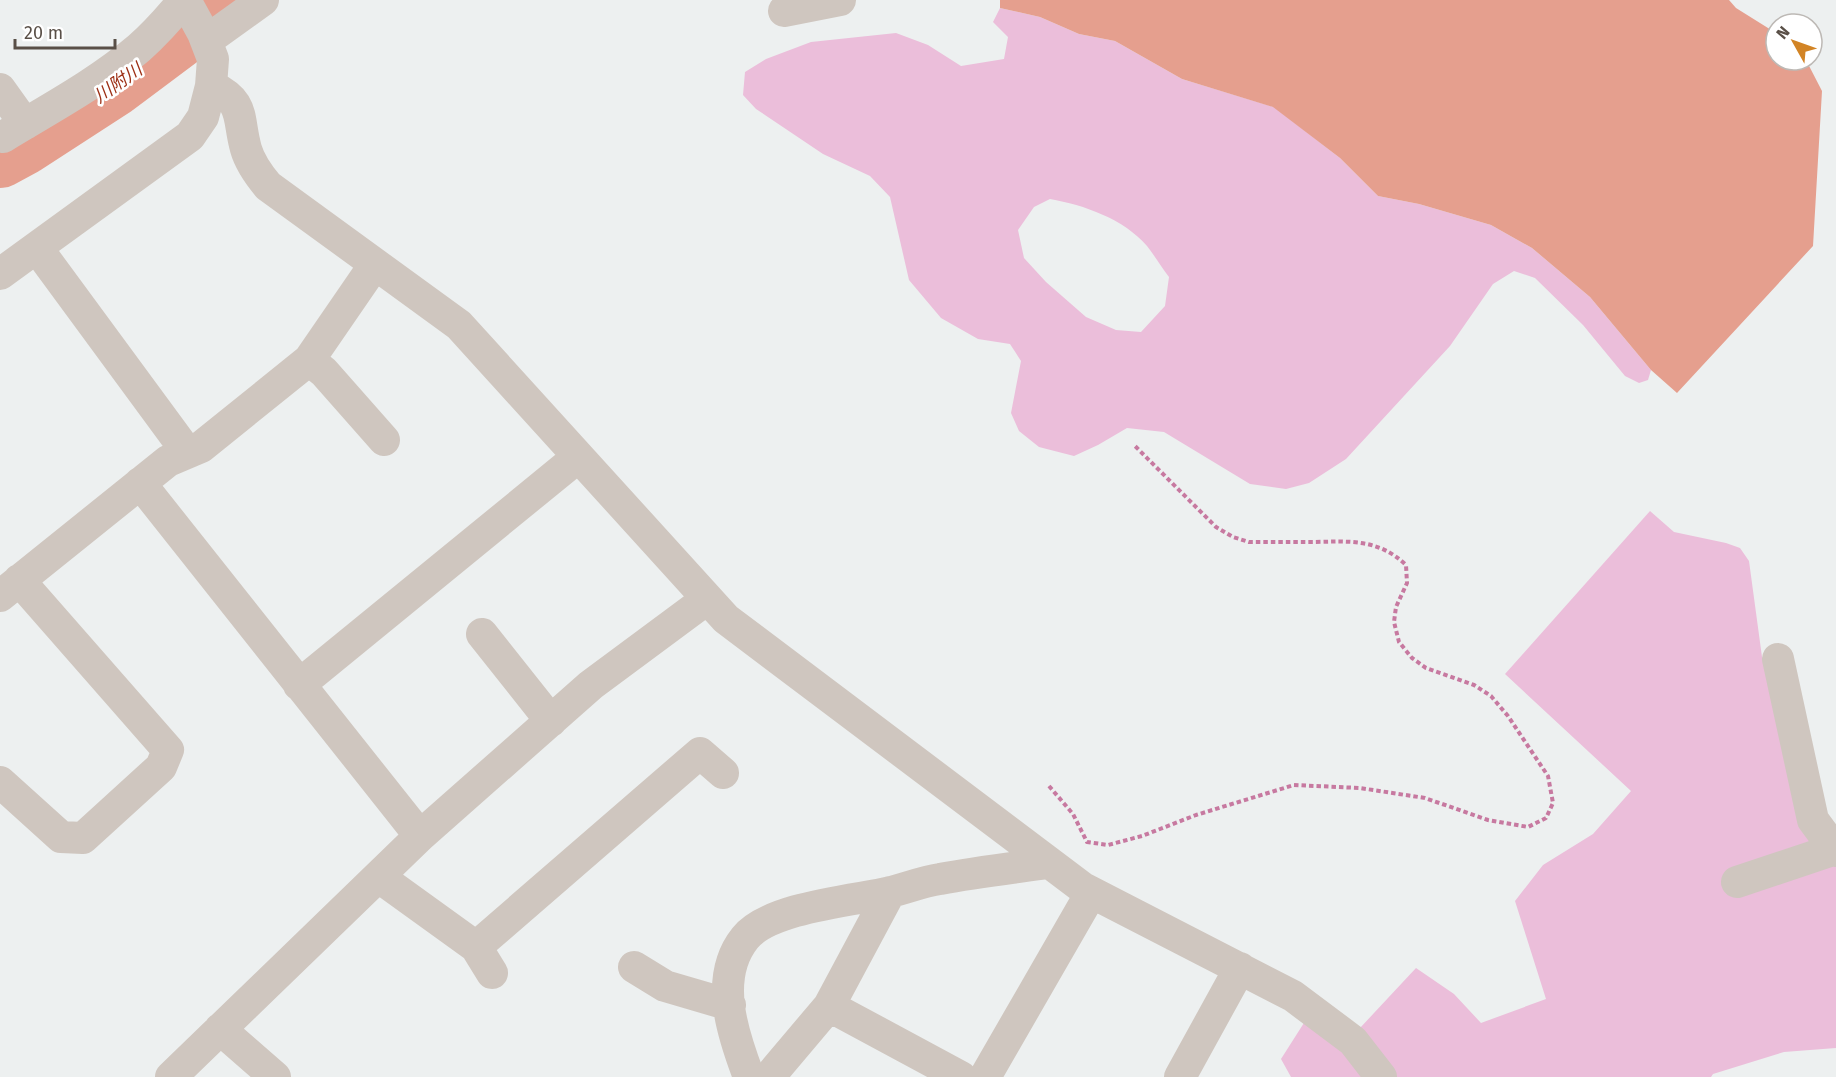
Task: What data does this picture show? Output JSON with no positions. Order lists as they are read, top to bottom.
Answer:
{
  "water": ["川附川"],
  "scale_bar": "20 m",
  "north": "top left"
}
